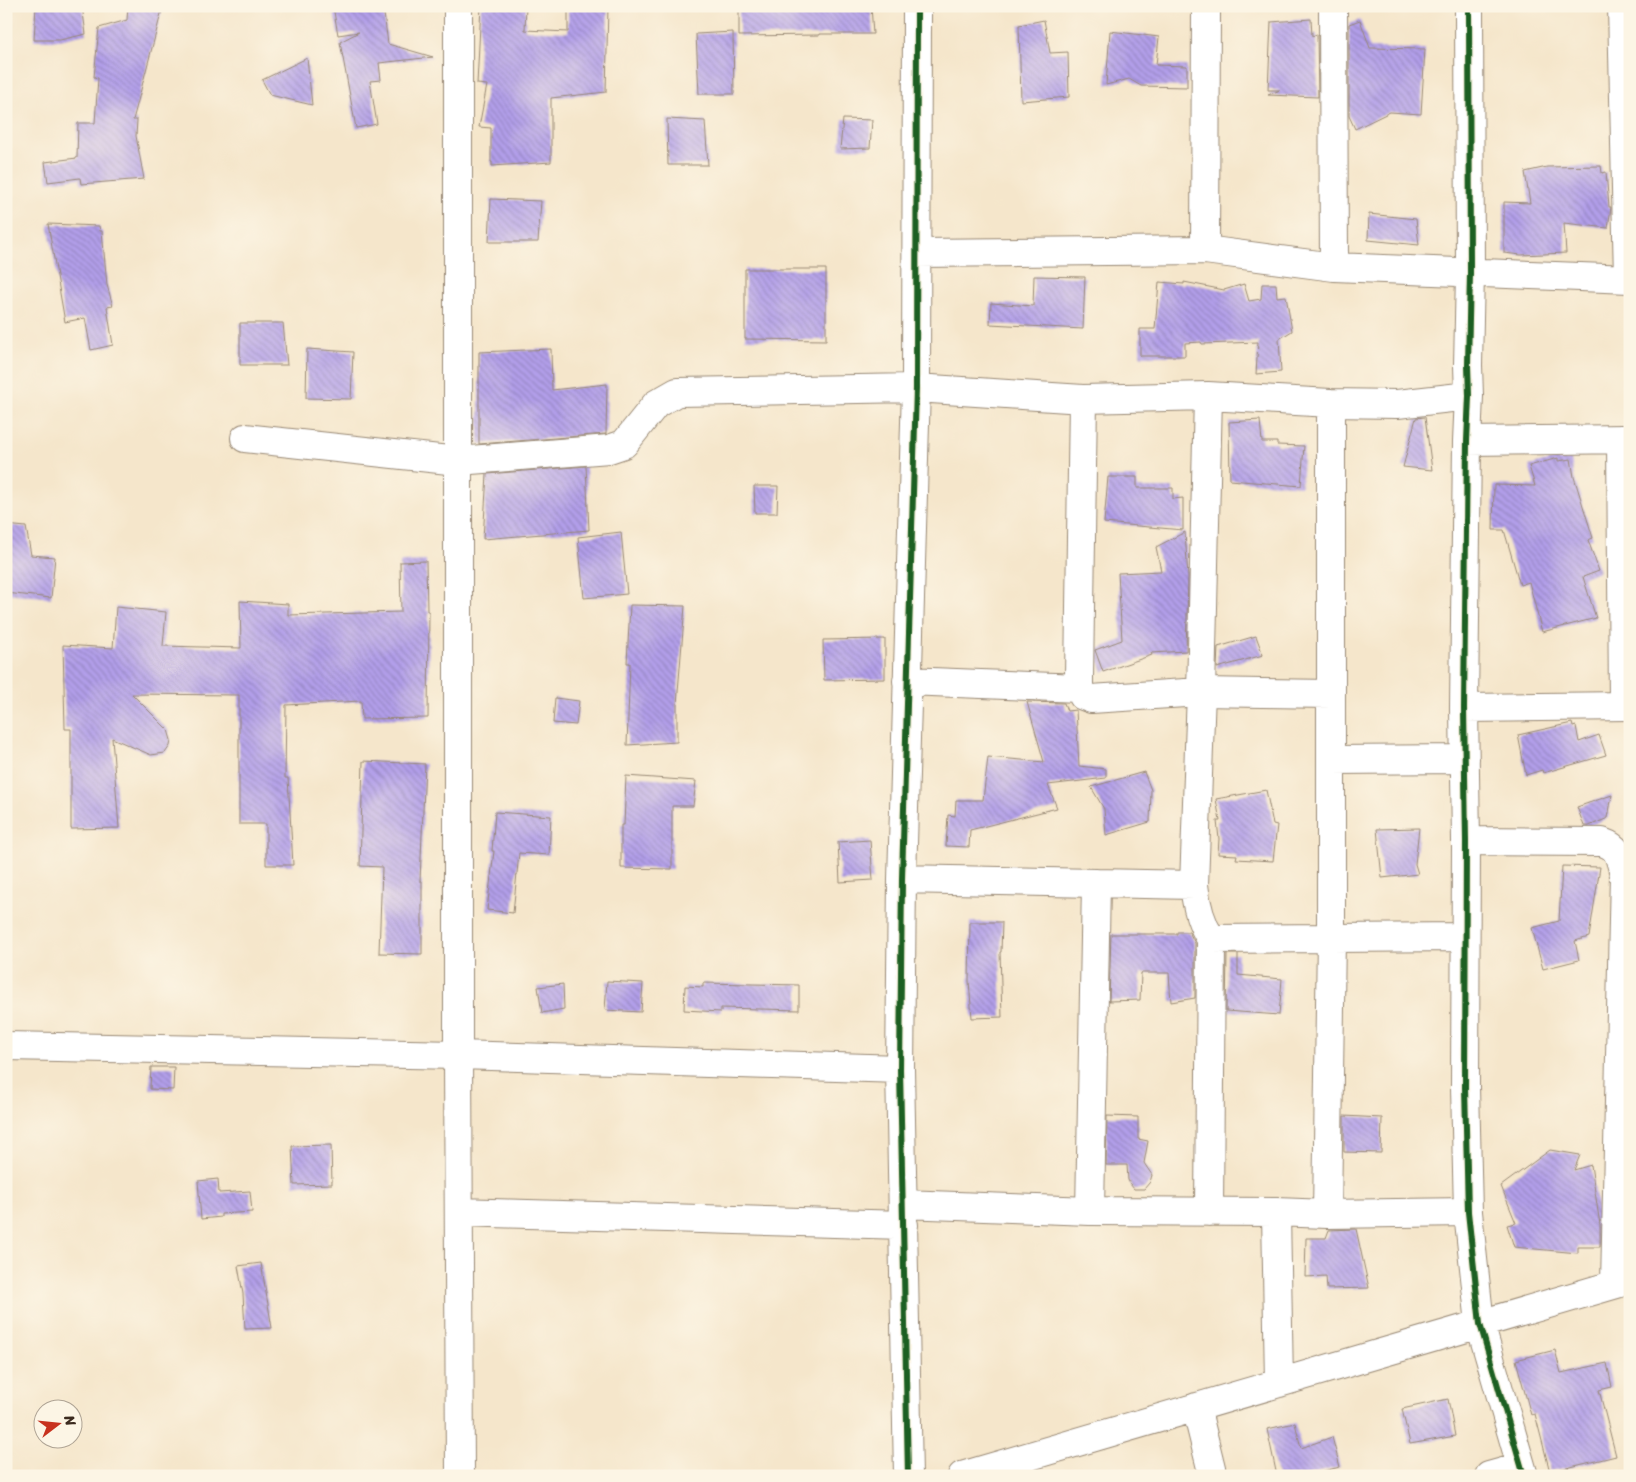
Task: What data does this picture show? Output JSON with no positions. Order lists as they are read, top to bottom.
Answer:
{
  "north": "right"
}
